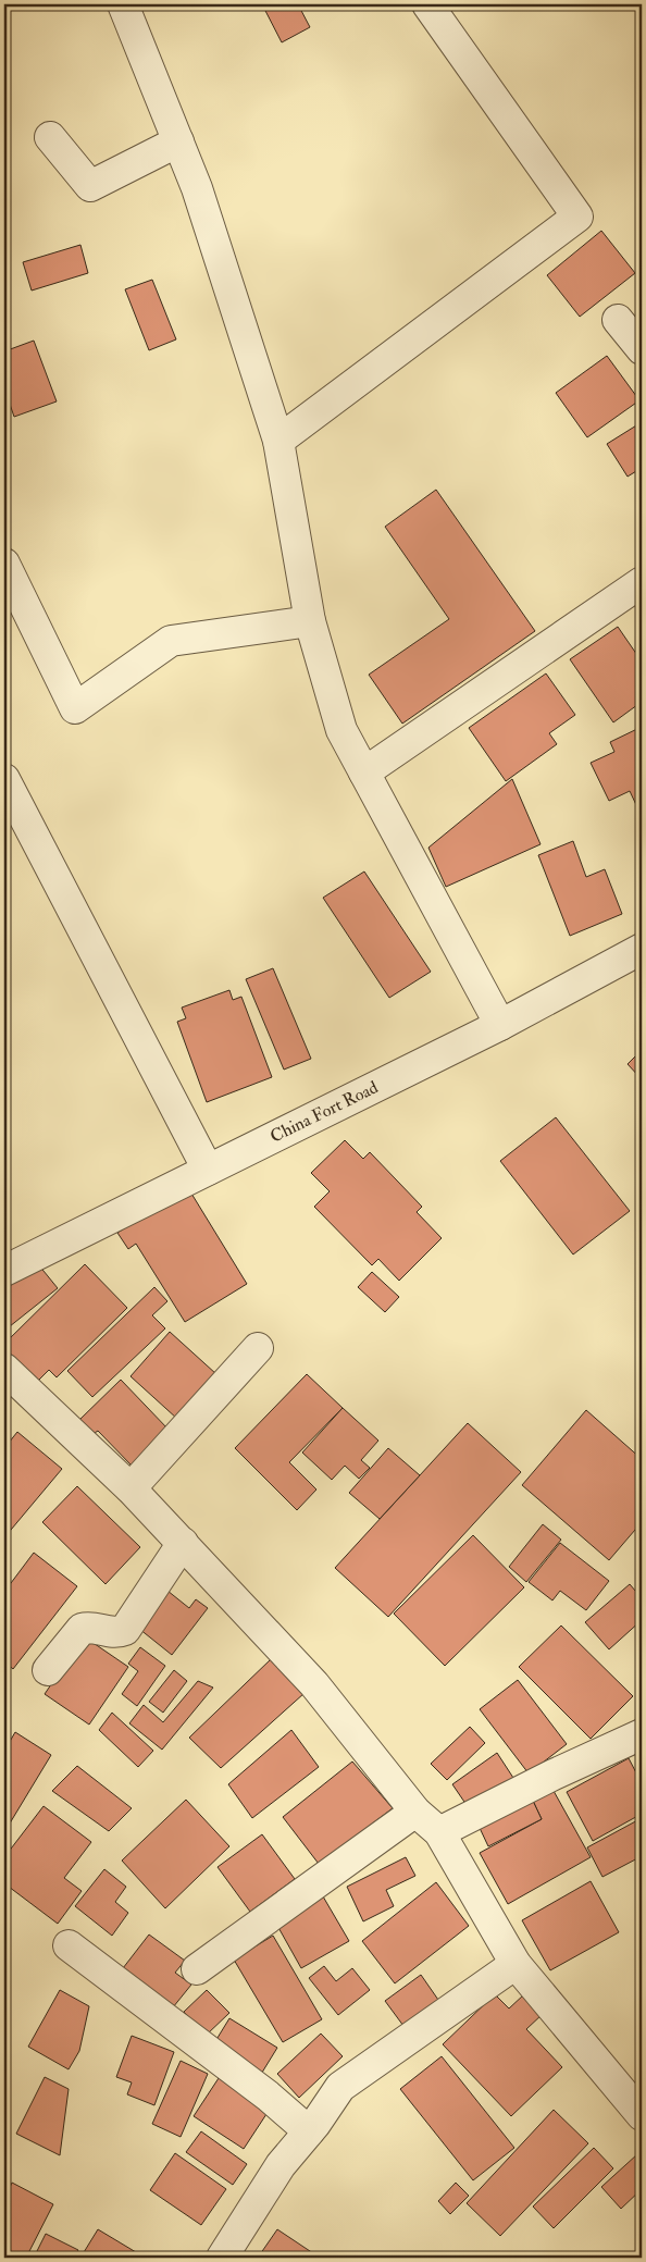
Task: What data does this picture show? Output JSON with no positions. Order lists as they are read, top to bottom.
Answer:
{
  "streets": {
    "street": ["China Fort Road"]
  }
}
